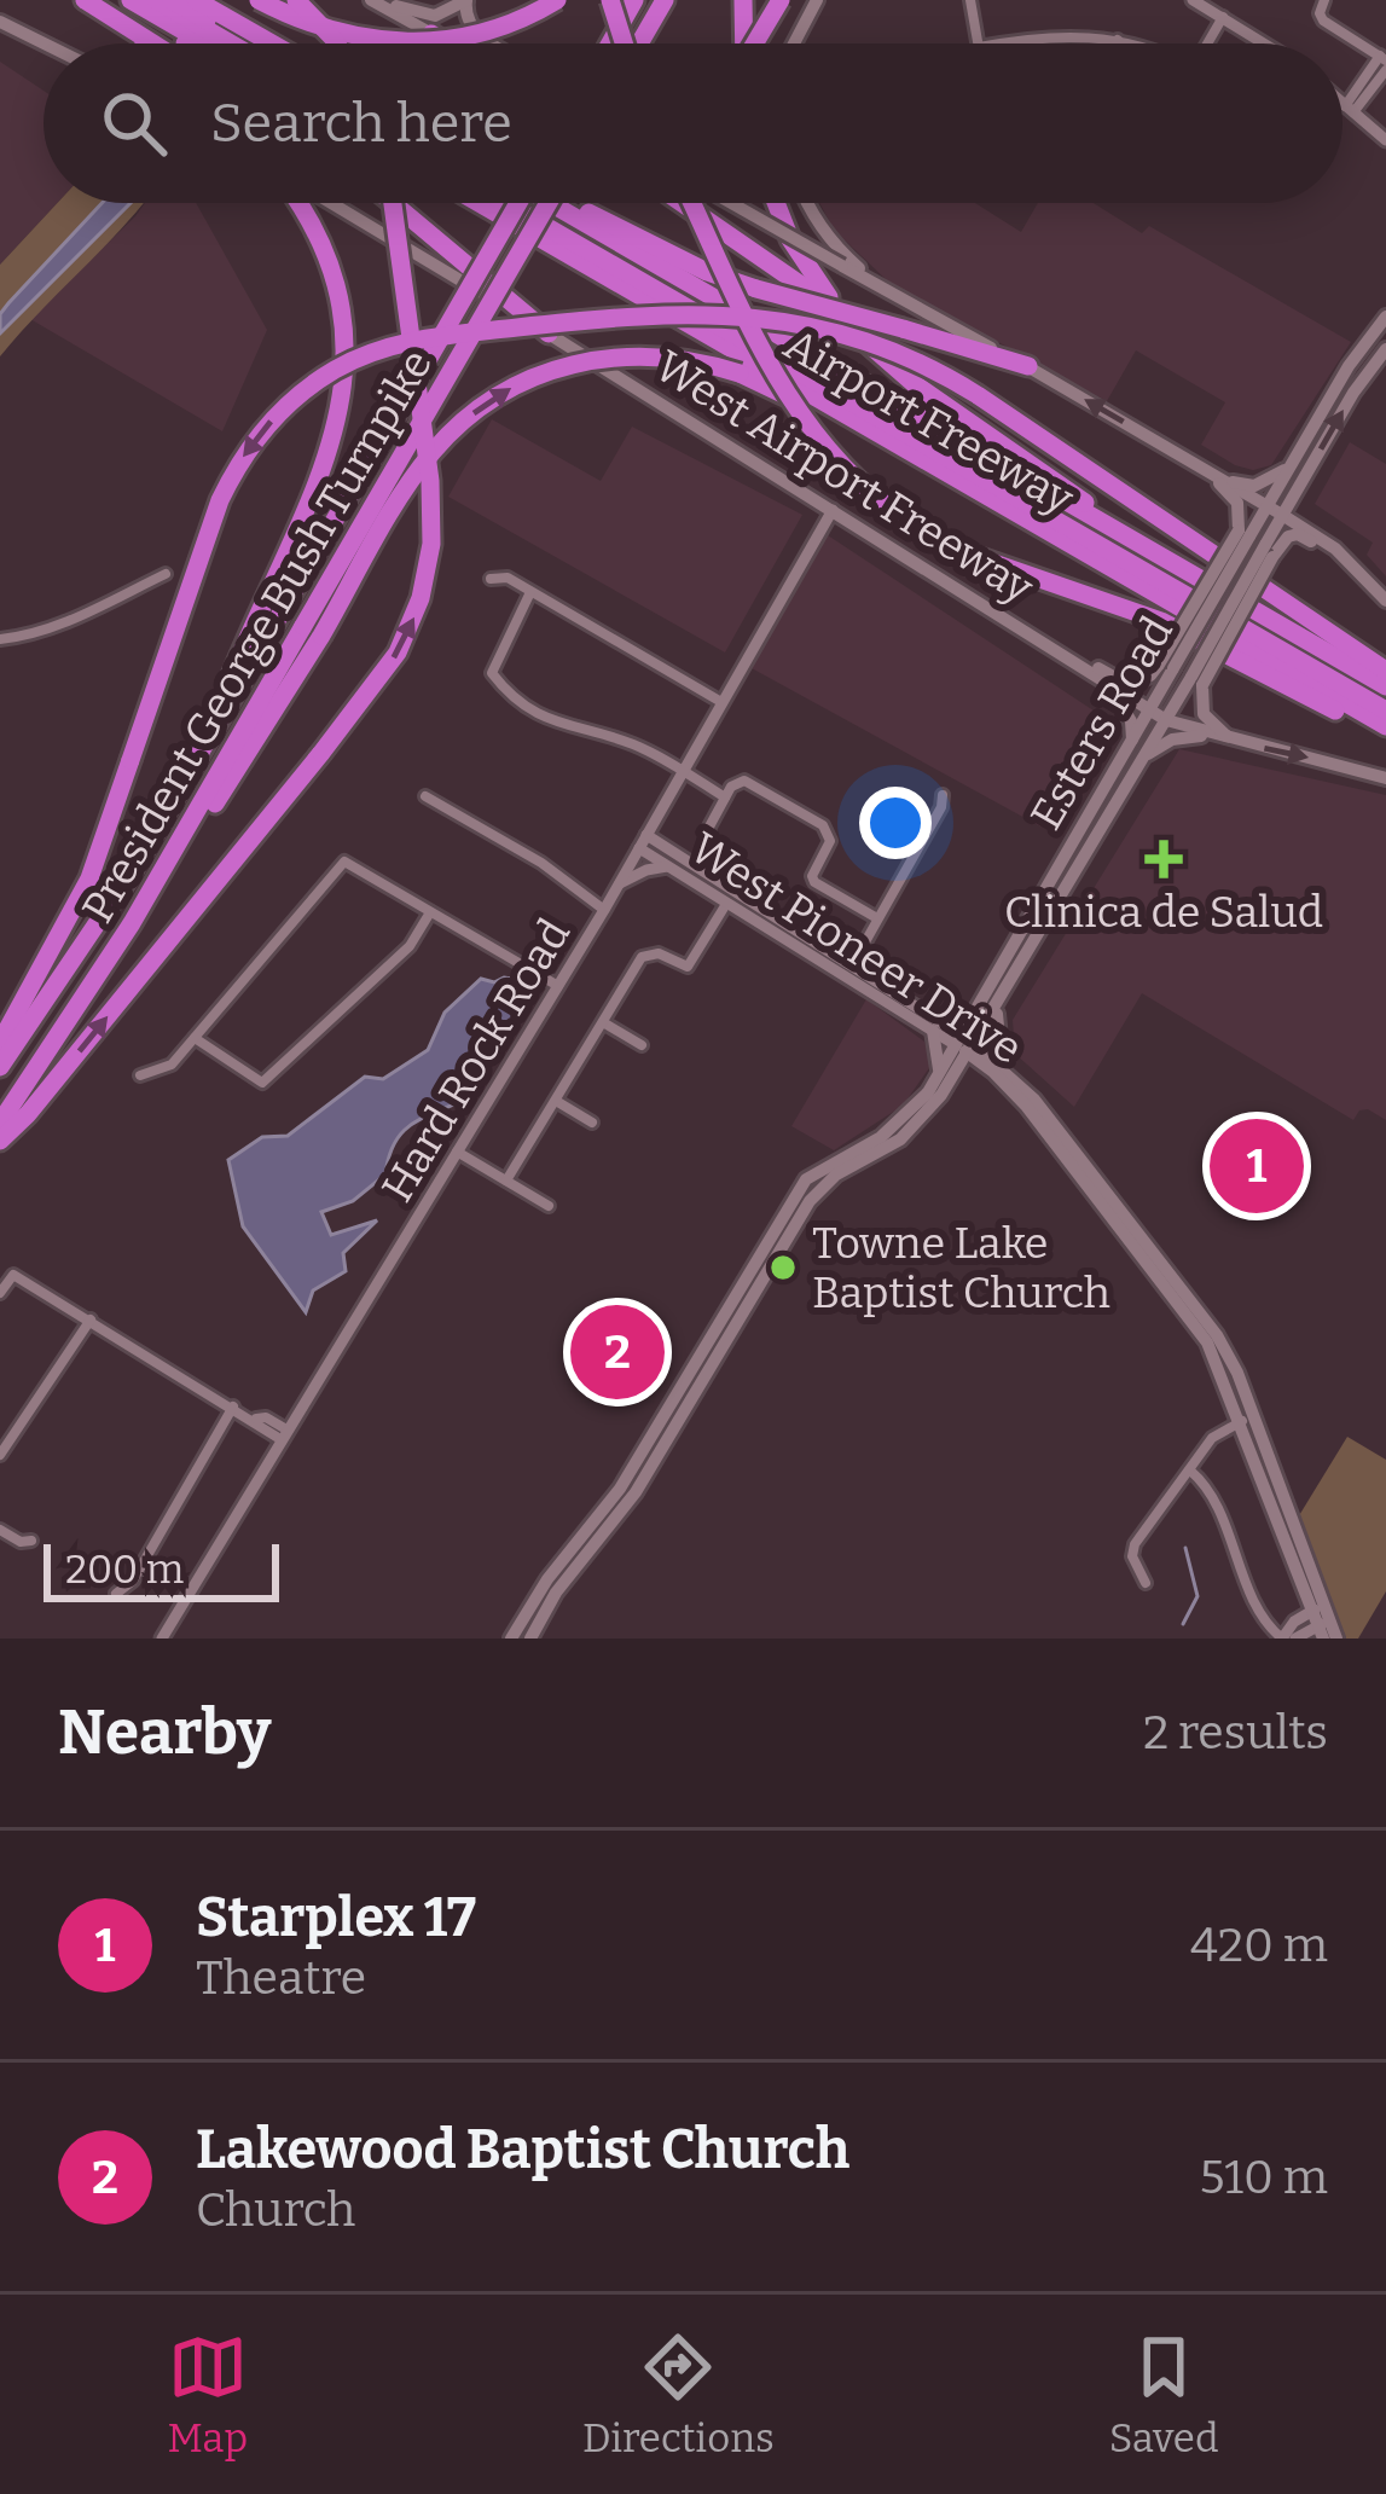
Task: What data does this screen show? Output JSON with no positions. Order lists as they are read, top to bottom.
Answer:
{
  "streets": {
    "highway": ["Airport Freeway", "President George Bush Turnpike"],
    "main road": ["West Airport Freeway", "Esters Road", "West Pioneer Drive"],
    "street": ["Hard Rock Road"]
  },
  "crossings": [
    ["West Airport Freeway", "Esters Road"],
    ["West Airport Freeway", "Hard Rock Road"],
    ["Esters Road", "West Pioneer Drive"],
    ["West Pioneer Drive", "Hard Rock Road"]
  ],
  "places": {
    "health": ["Clinica de Salud"],
    "other": ["Towne Lake Baptist Church"]
  },
  "scale_bar": "200 m",
  "page": {
    "search": "Search here",
    "pins": ["1", "2"],
    "scale": "200 m",
    "heading": ["Nearby", "2 results"],
    "list": [
      {
        "mark": "1",
        "name": "Starplex 17",
        "note": "Theatre",
        "value": "420 m"
      },
      {
        "mark": "2",
        "name": "Lakewood Baptist Church",
        "note": "Church",
        "value": "510 m"
      }
    ],
    "nav": ["Map", "Directions", "Saved"]
  }
}
